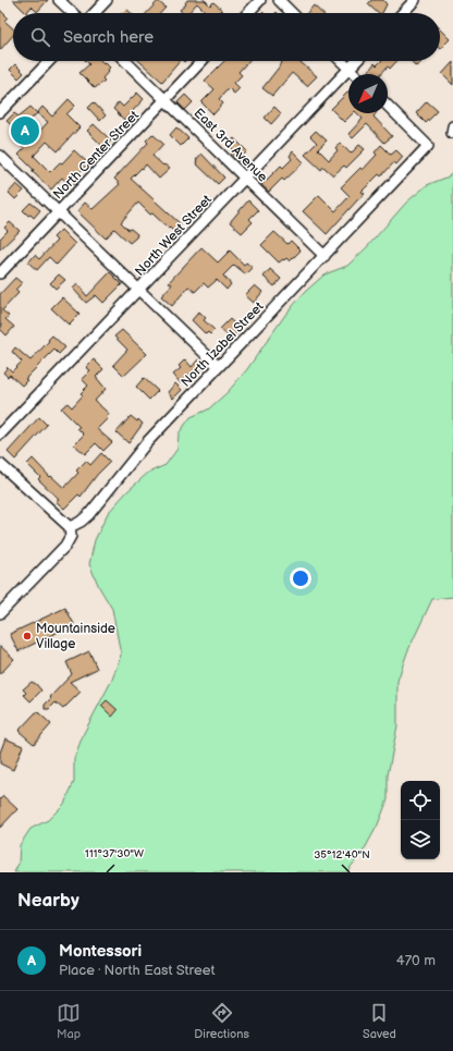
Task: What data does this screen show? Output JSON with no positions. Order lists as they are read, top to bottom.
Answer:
{
  "streets": {
    "street": [
      "East 3rd Avenue",
      "North Center Street",
      "North West Street",
      "North Izabel Street"
    ]
  },
  "crossings": [
    ["East 3rd Avenue", "North Center Street"],
    ["East 3rd Avenue", "North West Street"],
    ["East 3rd Avenue", "North Izabel Street"]
  ],
  "places": ["Mountainside Village"],
  "north": "bottom left",
  "page": {
    "search": "Search here",
    "pins": "A",
    "heading": "Nearby",
    "list": [
      {
        "mark": "A",
        "name": "Montessori",
        "note": "Place · North East Street",
        "value": "470 m"
      }
    ],
    "nav": ["Map", "Directions", "Saved"]
  },
  "coordinates": ["111°37'30\"W", "35°12'40\"N"]
}
